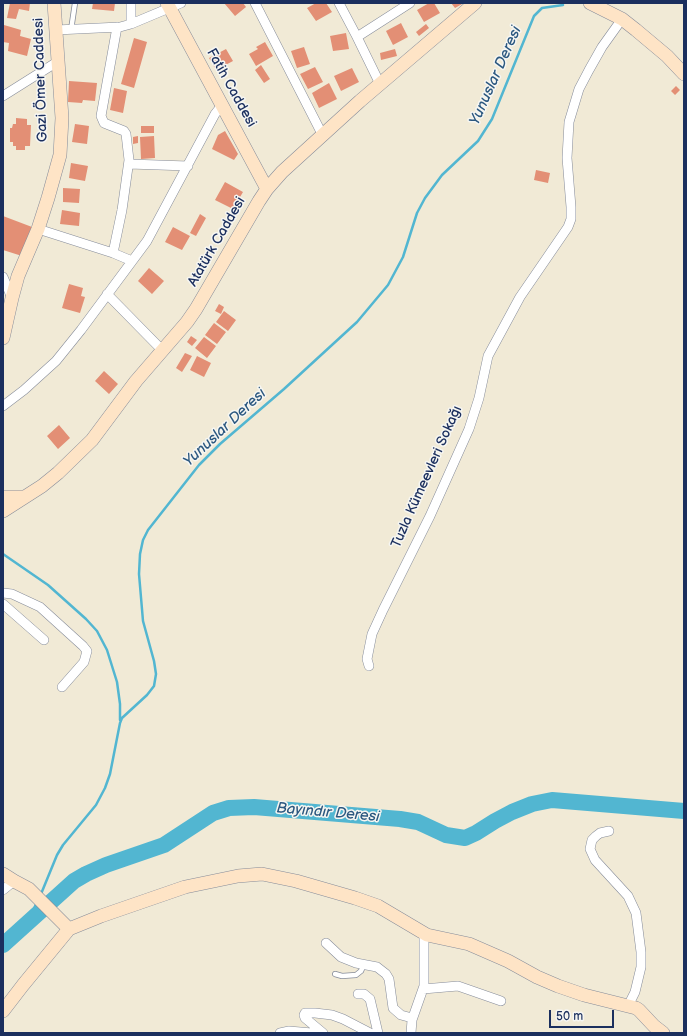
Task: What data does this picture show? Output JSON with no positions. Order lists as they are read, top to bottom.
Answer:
{
  "streets": {
    "street": [
      "Gazi Ömer Caddesi",
      "Fatih Caddesi",
      "Atatürk Caddesi",
      "Tuzla Kümeevleri Sokağı"
    ]
  },
  "crossings": [
    ["Fatih Caddesi", "Atatürk Caddesi"]
  ],
  "water": ["Yunuslar Deresi", "Bayındır Deresi"],
  "scale_bar": "50 m"
}
